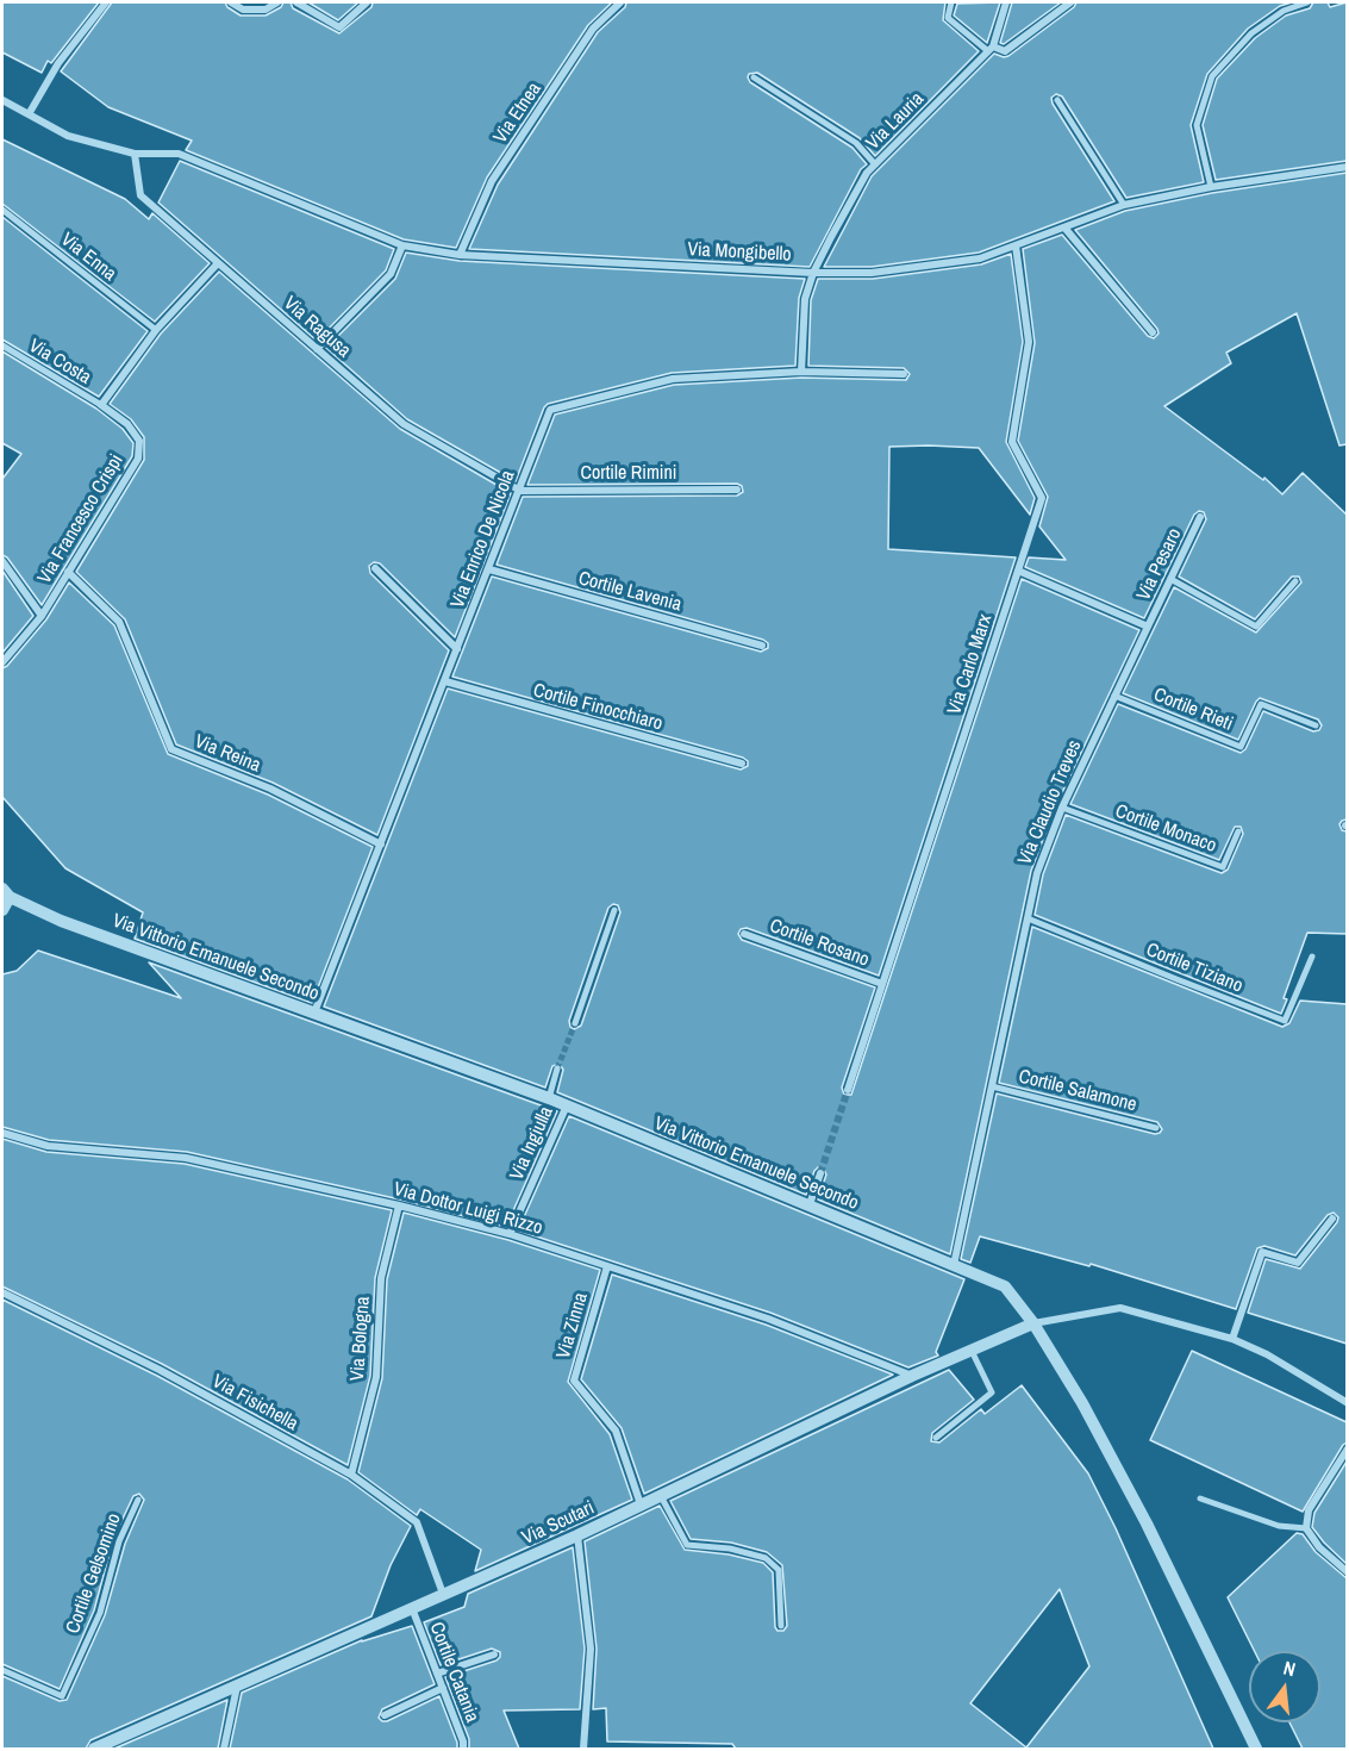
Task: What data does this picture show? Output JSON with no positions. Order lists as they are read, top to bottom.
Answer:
{
  "streets": {
    "street": [
      "Via Etnea",
      "Via Lauria",
      "Via Mongibello",
      "Via Enna",
      "Via Ragusa",
      "Via Costa",
      "Cortile Rimini",
      "Via Francesco Crispi",
      "Via Enrico De Nicola",
      "Via Pesaro",
      "Cortile Lavenia",
      "Via Carlo Marx",
      "Cortile Finocchiaro",
      "Cortile Rieti",
      "Via Reina",
      "Via Claudio Treves",
      "Cortile Monaco",
      "Cortile Rosano",
      "Via Vittorio Emanuele Secondo",
      "Cortile Tiziano",
      "Cortile Salamone",
      "Via Ingiulla",
      "Via Dottor Luigi Rizzo",
      "Via Zinna",
      "Via Bologna",
      "Via Fisichella",
      "Via Scutari",
      "Cortile Gelsomino",
      "Cortile Catania"
    ]
  },
  "crossings": [
    ["Via Etnea", "Via Mongibello"],
    ["Via Lauria", "Via Mongibello"],
    ["Via Mongibello", "Via Ragusa"],
    ["Via Mongibello", "Via Carlo Marx"],
    ["Via Ragusa", "Cortile Rimini"],
    ["Via Ragusa", "Via Enrico De Nicola"],
    ["Via Costa", "Via Francesco Crispi"],
    ["Cortile Rimini", "Via Enrico De Nicola"],
    ["Via Francesco Crispi", "Via Reina"],
    ["Via Enrico De Nicola", "Cortile Lavenia"],
    ["Via Enrico De Nicola", "Cortile Finocchiaro"],
    ["Via Enrico De Nicola", "Via Reina"],
    ["Via Enrico De Nicola", "Via Vittorio Emanuele Secondo"],
    ["Via Pesaro", "Via Claudio Treves"],
    ["Via Carlo Marx", "Cortile Rosano"],
    ["Cortile Rieti", "Via Claudio Treves"],
    ["Via Claudio Treves", "Cortile Monaco"],
    ["Via Claudio Treves", "Via Vittorio Emanuele Secondo"],
    ["Via Claudio Treves", "Cortile Tiziano"],
    ["Via Claudio Treves", "Cortile Salamone"],
    ["Via Vittorio Emanuele Secondo", "Via Ingiulla"],
    ["Via Vittorio Emanuele Secondo", "Via Scutari"],
    ["Via Ingiulla", "Via Dottor Luigi Rizzo"],
    ["Via Dottor Luigi Rizzo", "Via Zinna"],
    ["Via Dottor Luigi Rizzo", "Via Bologna"],
    ["Via Dottor Luigi Rizzo", "Via Scutari"],
    ["Via Zinna", "Via Scutari"],
    ["Via Bologna", "Via Fisichella"],
    ["Via Fisichella", "Via Scutari"],
    ["Via Scutari", "Cortile Catania"]
  ],
  "north": "top"
}
